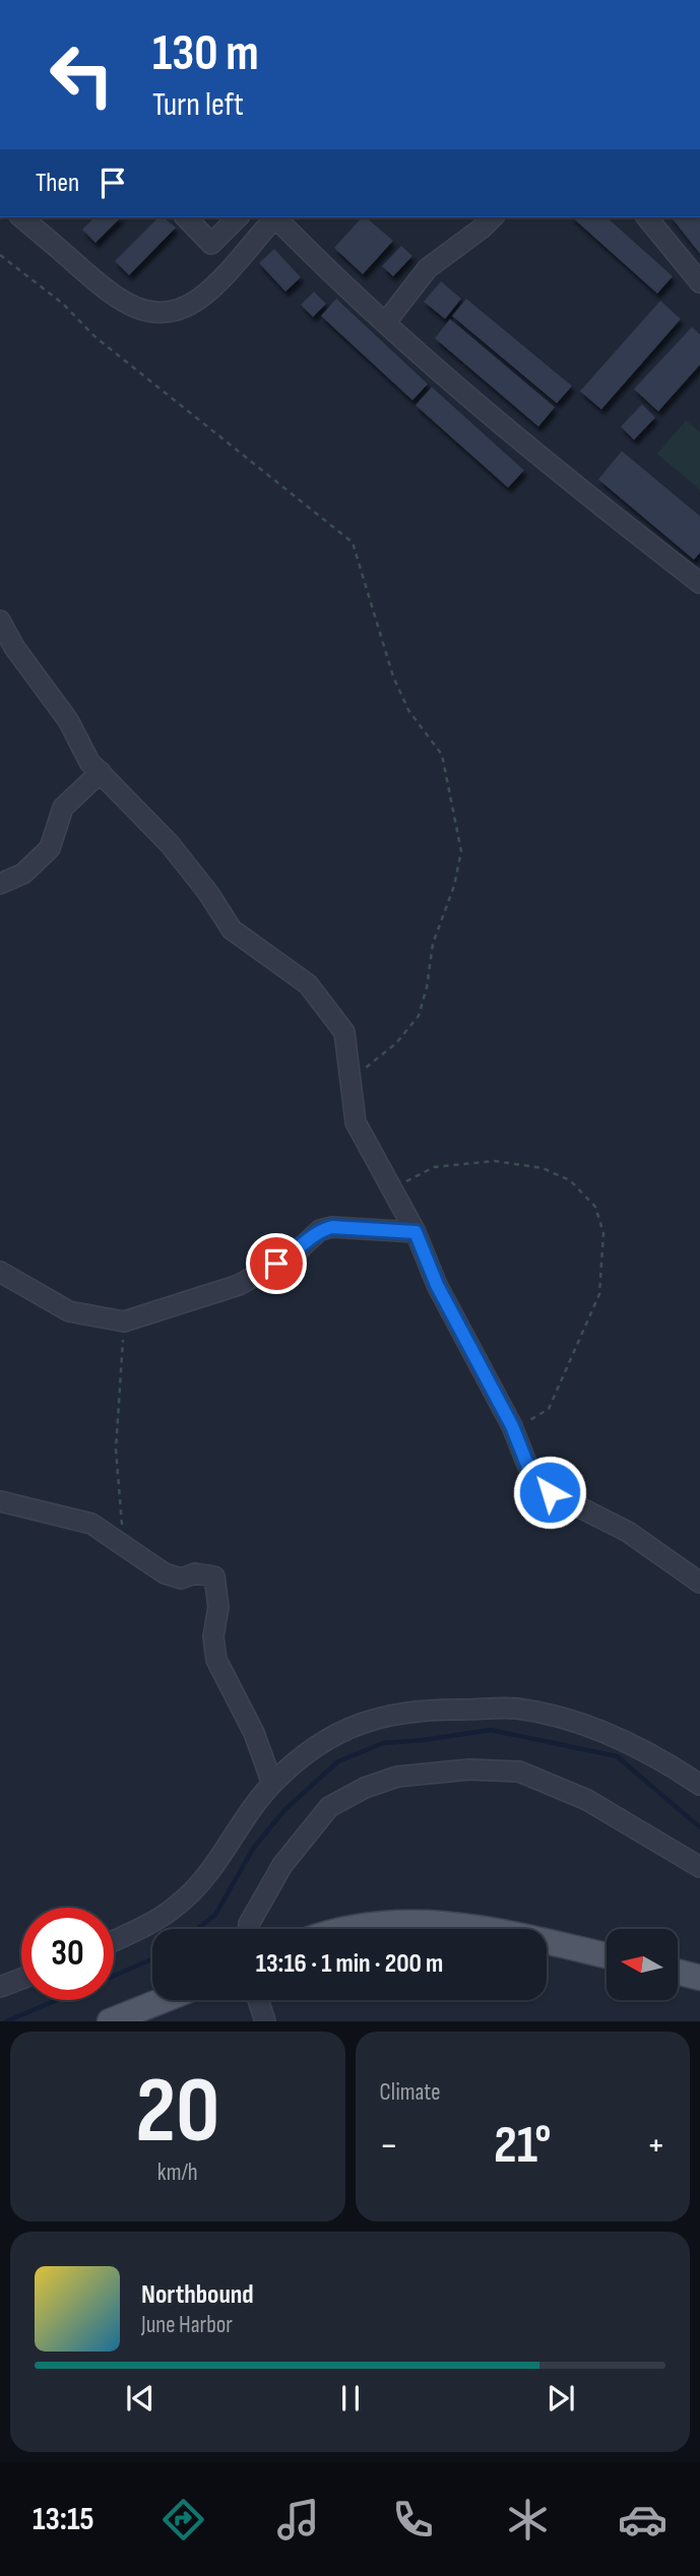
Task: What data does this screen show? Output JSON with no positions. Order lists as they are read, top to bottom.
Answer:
{
  "north": "left",
  "page": {
    "turn": ["130 m", "Turn left"],
    "then": "Then",
    "limit": "30",
    "trip": "13:16 · 1 min · 200 m",
    "tile": [
      ["20", "km/h"],
      "Climate"
    ],
    "heat": ["−", "21°", "+"],
    "song": ["Northbound", "June Harbor"],
    "tabs": "13:15"
  }
}
